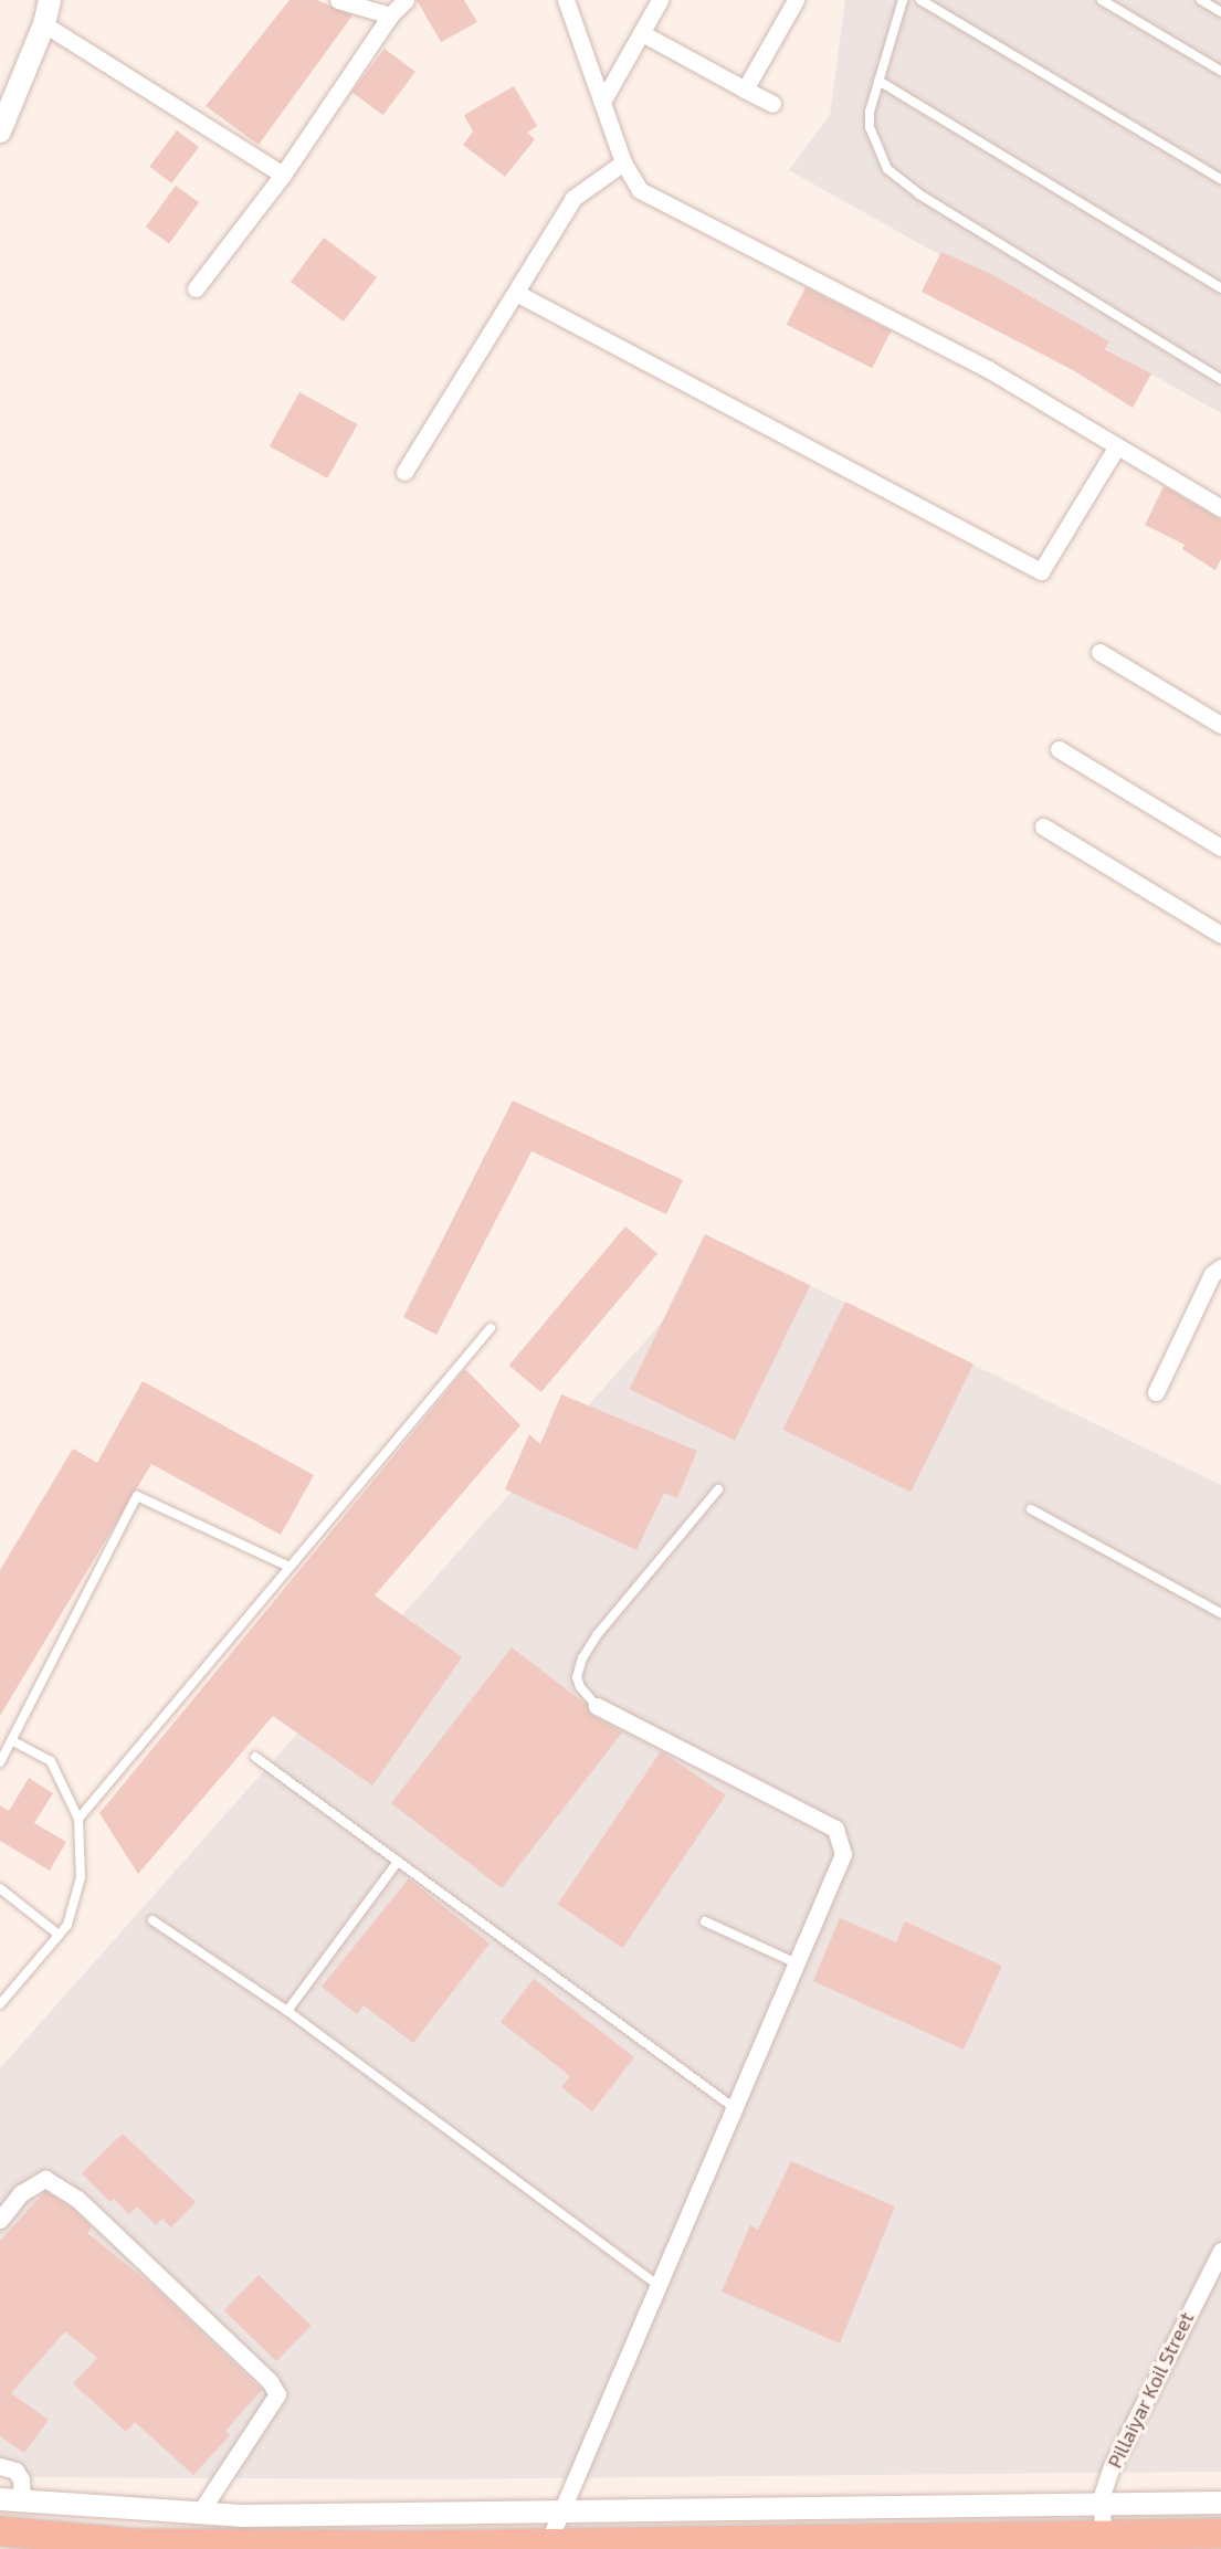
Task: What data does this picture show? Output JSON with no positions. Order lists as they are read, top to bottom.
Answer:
{
  "streets": {
    "street": ["Pillaiyar Koil Street"]
  }
}
